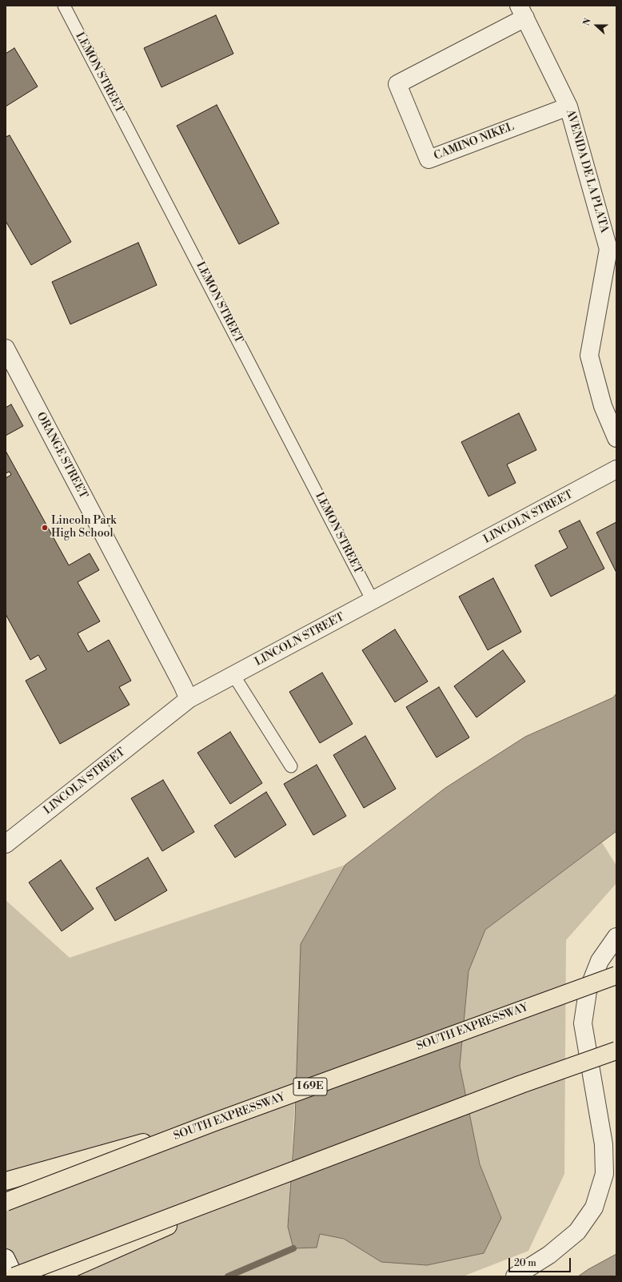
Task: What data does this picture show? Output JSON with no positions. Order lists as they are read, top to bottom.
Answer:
{
  "streets": {
    "highway": ["SOUTH EXPRESSWAY", "I 69E"],
    "street": [
      "CAMINO NIKEL",
      "AVENIDA DE LA PLATA",
      "ORANGE STREET",
      "LINCOLN STREET"
    ],
    "lane": ["LEMON STREET"]
  },
  "crossings": [
    ["LEMON STREET", "LINCOLN STREET"],
    ["CAMINO NIKEL", "AVENIDA DE LA PLATA"],
    ["ORANGE STREET", "LINCOLN STREET"]
  ],
  "places": ["Lincoln Park High School"],
  "scale_bar": "20 m",
  "north": "left"
}
